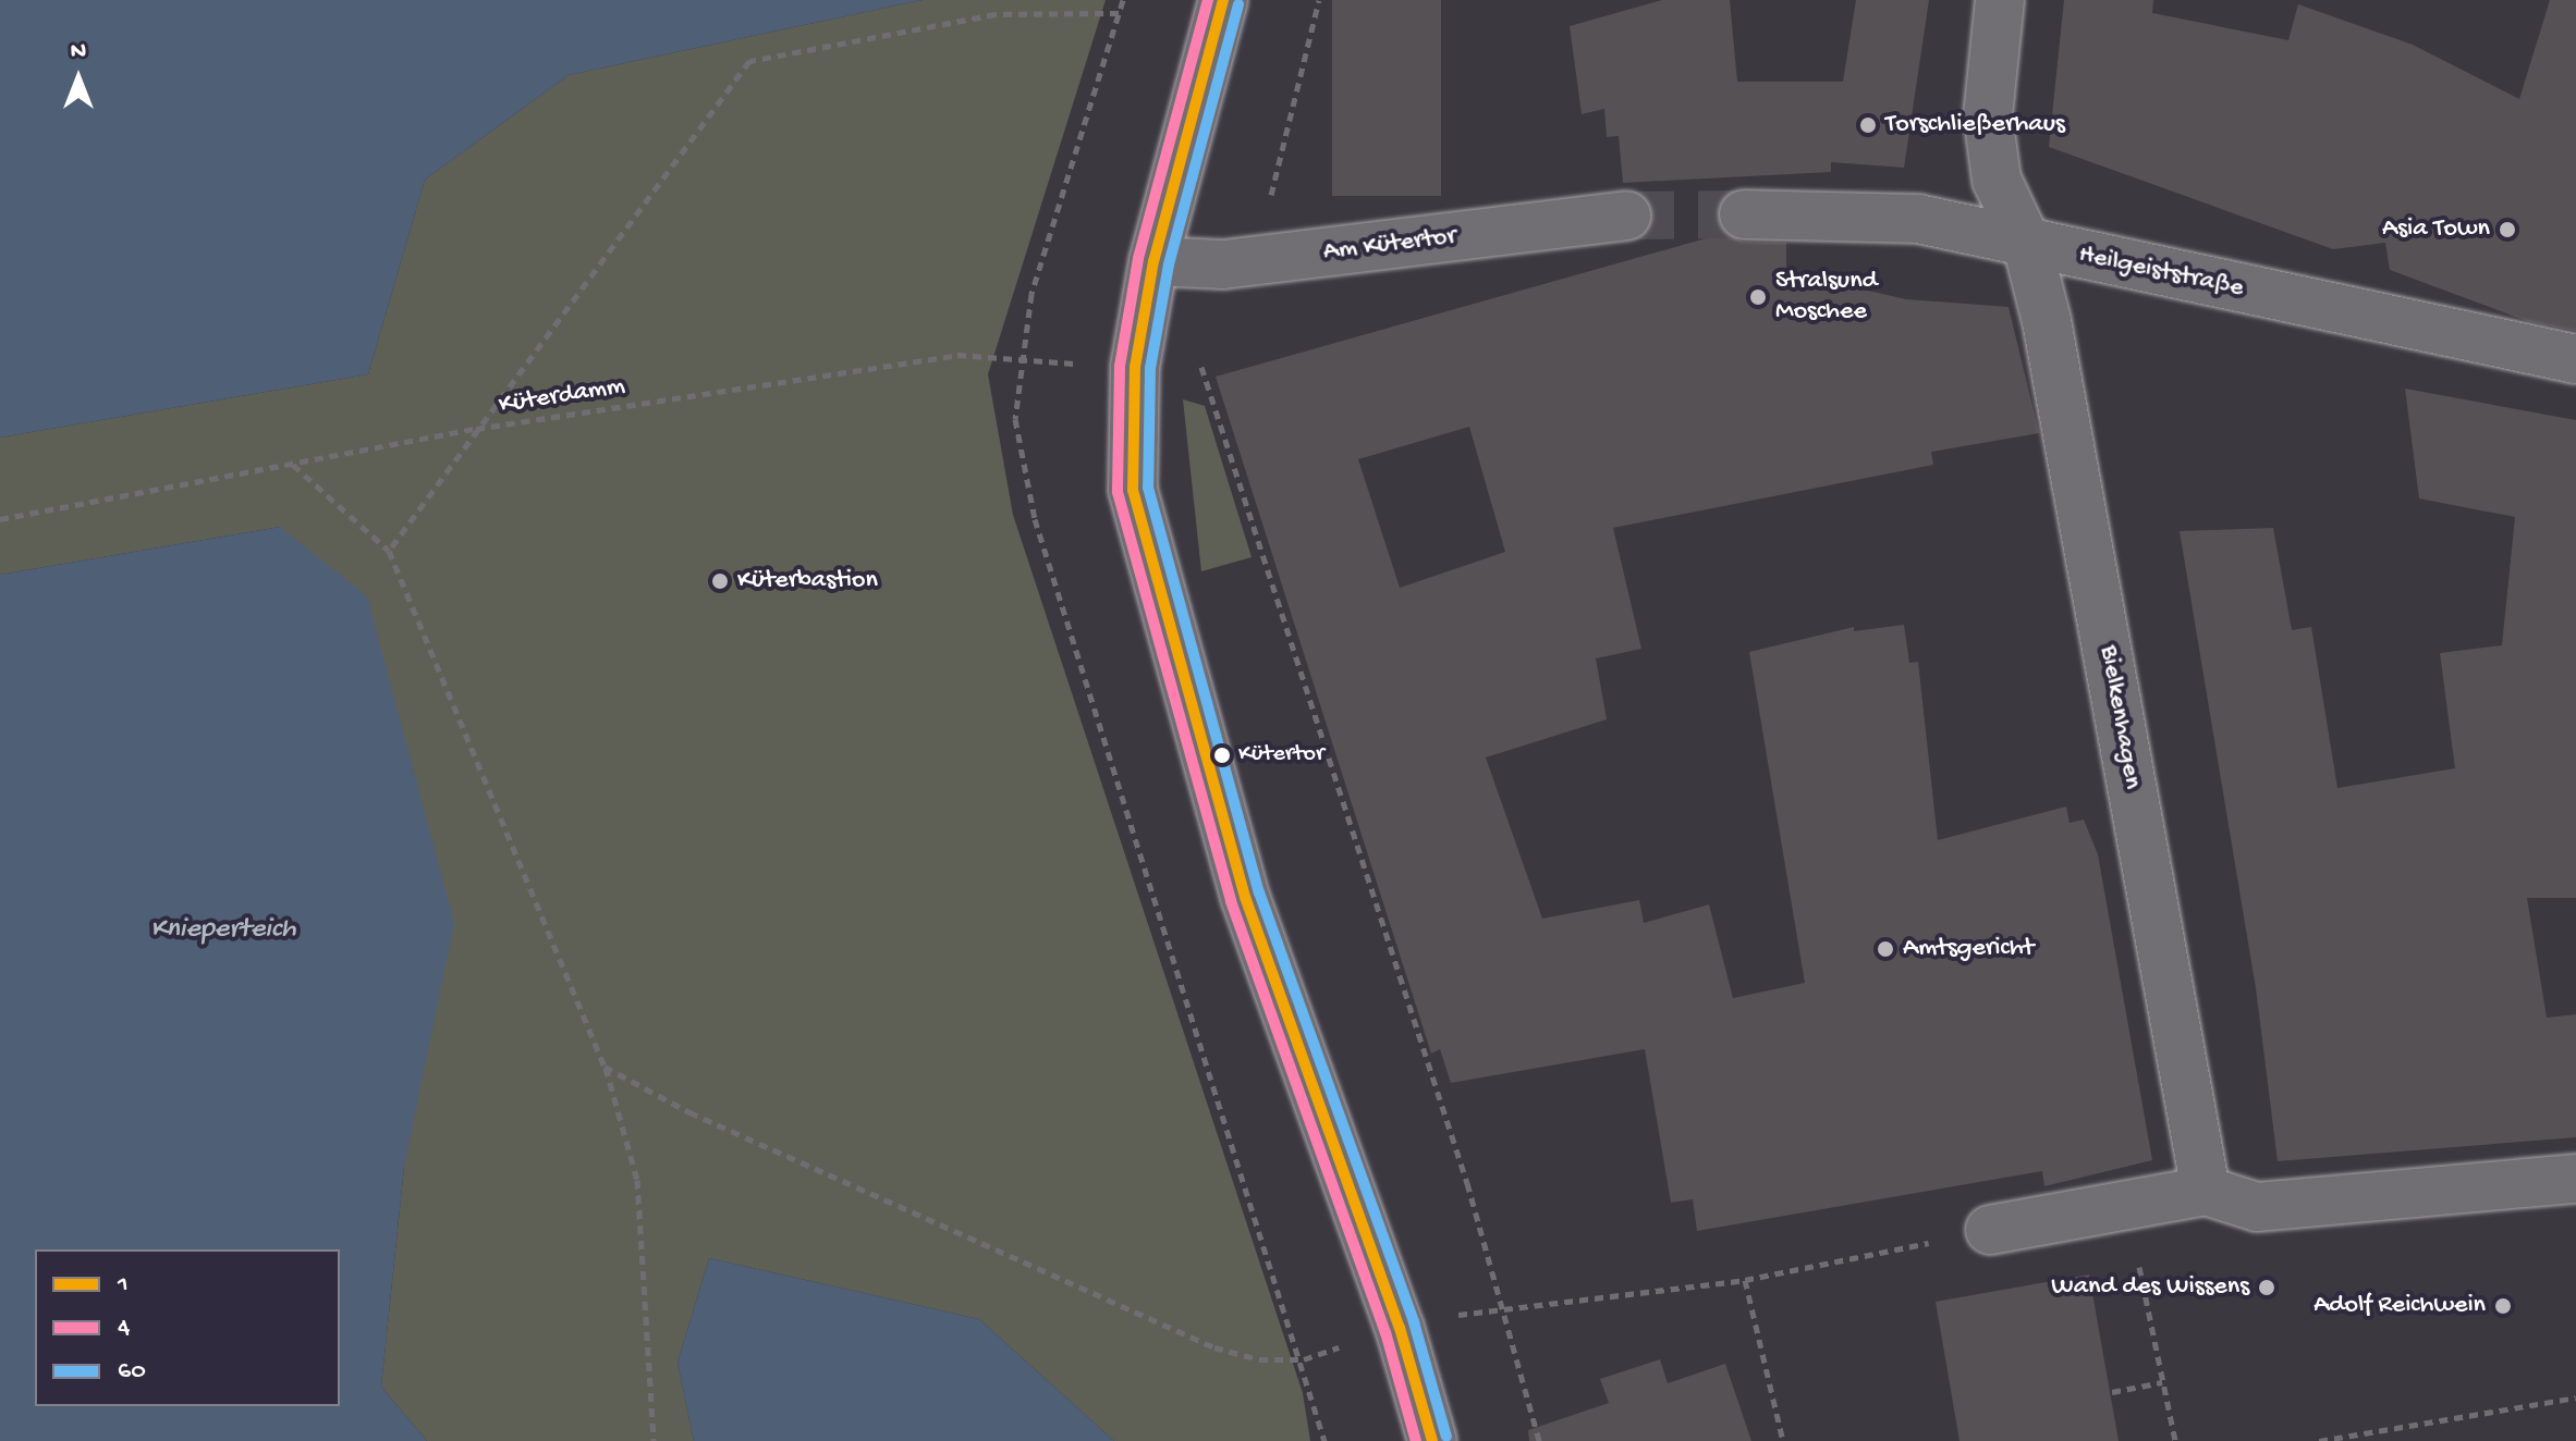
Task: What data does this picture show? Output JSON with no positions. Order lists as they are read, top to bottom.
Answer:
{
  "streets": {
    "street": ["Am Kütertor", "Heilgeiststraße", "Bielkenhagen"],
    "path": ["Küterdamm"]
  },
  "crossings": [
    ["Heilgeiststraße", "Bielkenhagen"]
  ],
  "water": ["Knieperteich"],
  "places": [
    "Torschließerhaus",
    "Asia Town",
    "Stralsund Moschee",
    "Küterbastion",
    "Kütertor",
    "Amtsgericht",
    "Wand des Wissens",
    "Adolf Reichwein"
  ],
  "lines": ["transit line 1", "transit line 4", "transit line 60"],
  "legend": ["1", "4", "60"],
  "north": "top"
}
